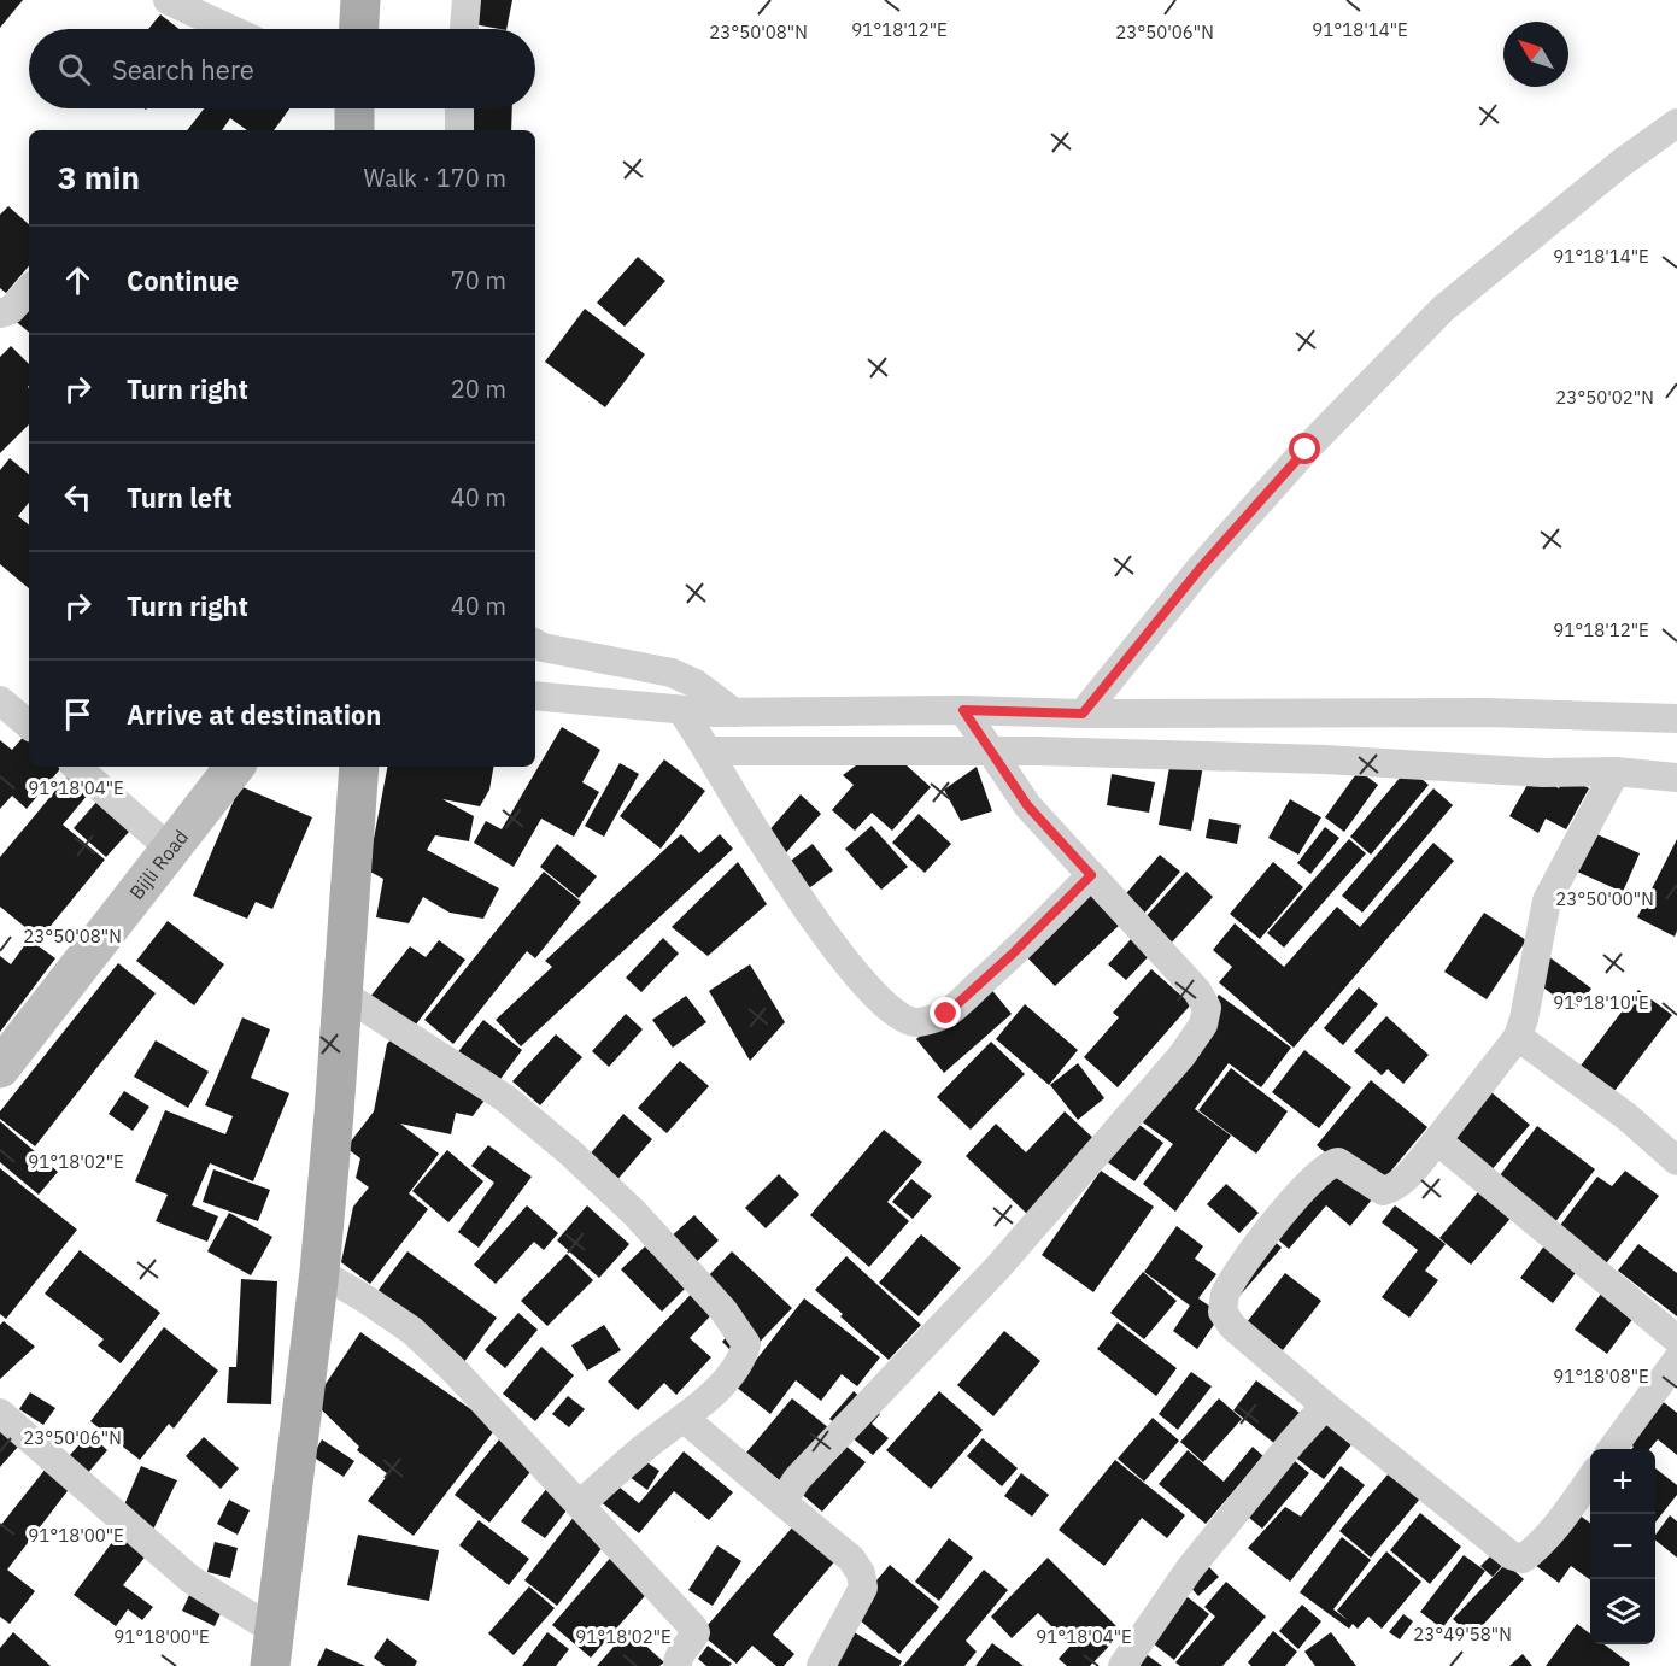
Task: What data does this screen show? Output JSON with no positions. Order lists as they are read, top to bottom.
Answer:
{
  "streets": {
    "street": ["Bijli Road"]
  },
  "north": "top left",
  "page": {
    "search": "Search here",
    "heading": ["3 min", "Walk · 170 m"],
    "list": [
      ["Continue", "70 m"],
      ["Turn right", "20 m"],
      ["Turn left", "40 m"],
      ["Turn right", "40 m"],
      "Arrive at destination"
    ],
    "map_buttons": ["+", "−"]
  },
  "coordinates": [
    "91°18'14\"E",
    "91°18'12\"E",
    "23°50'08\"N",
    "23°50'06\"N",
    "23°50'02\"N",
    "91°18'04\"E",
    "23°50'00\"N",
    "91°18'10\"E",
    "91°18'02\"E",
    "91°18'08\"E",
    "91°18'00\"E",
    "23°49'58\"N"
  ]
}
